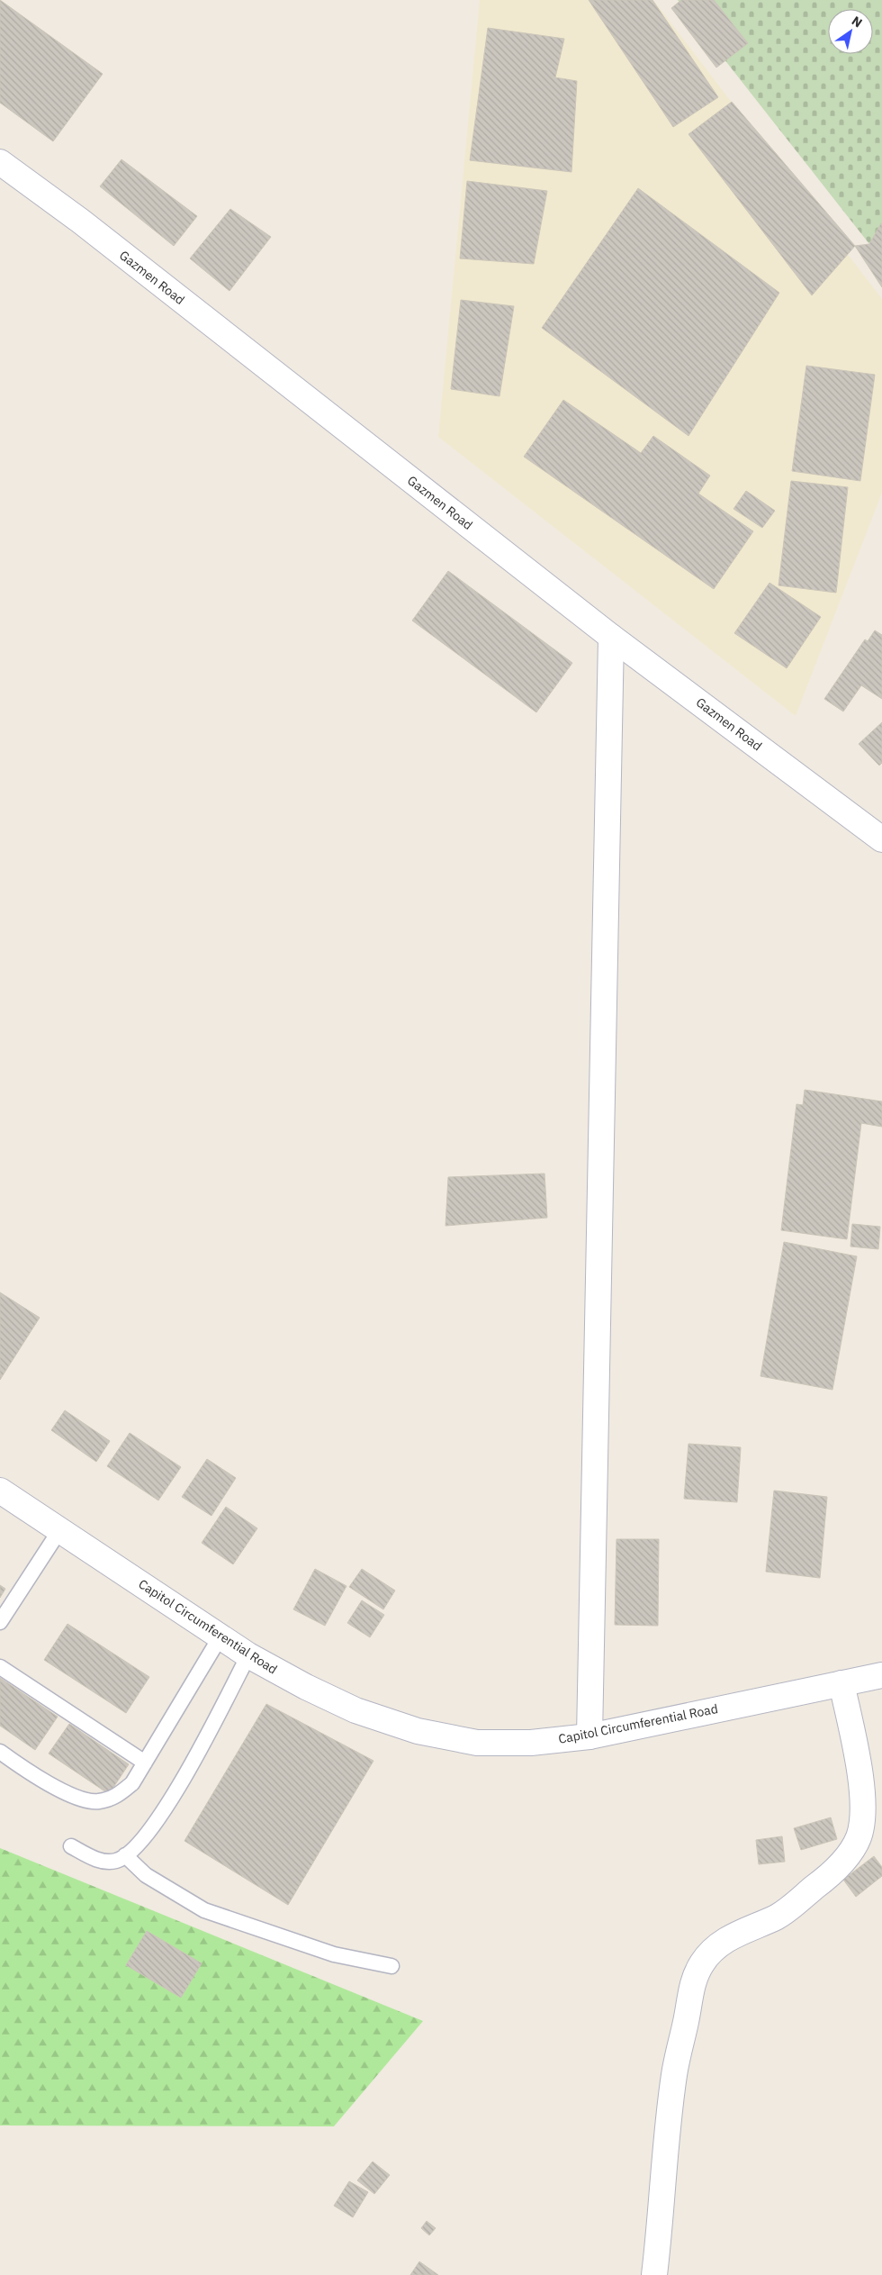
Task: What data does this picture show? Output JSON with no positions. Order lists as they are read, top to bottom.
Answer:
{
  "streets": {
    "street": ["Gazmen Road", "Capitol Circumferential Road"]
  },
  "north": "top right"
}
